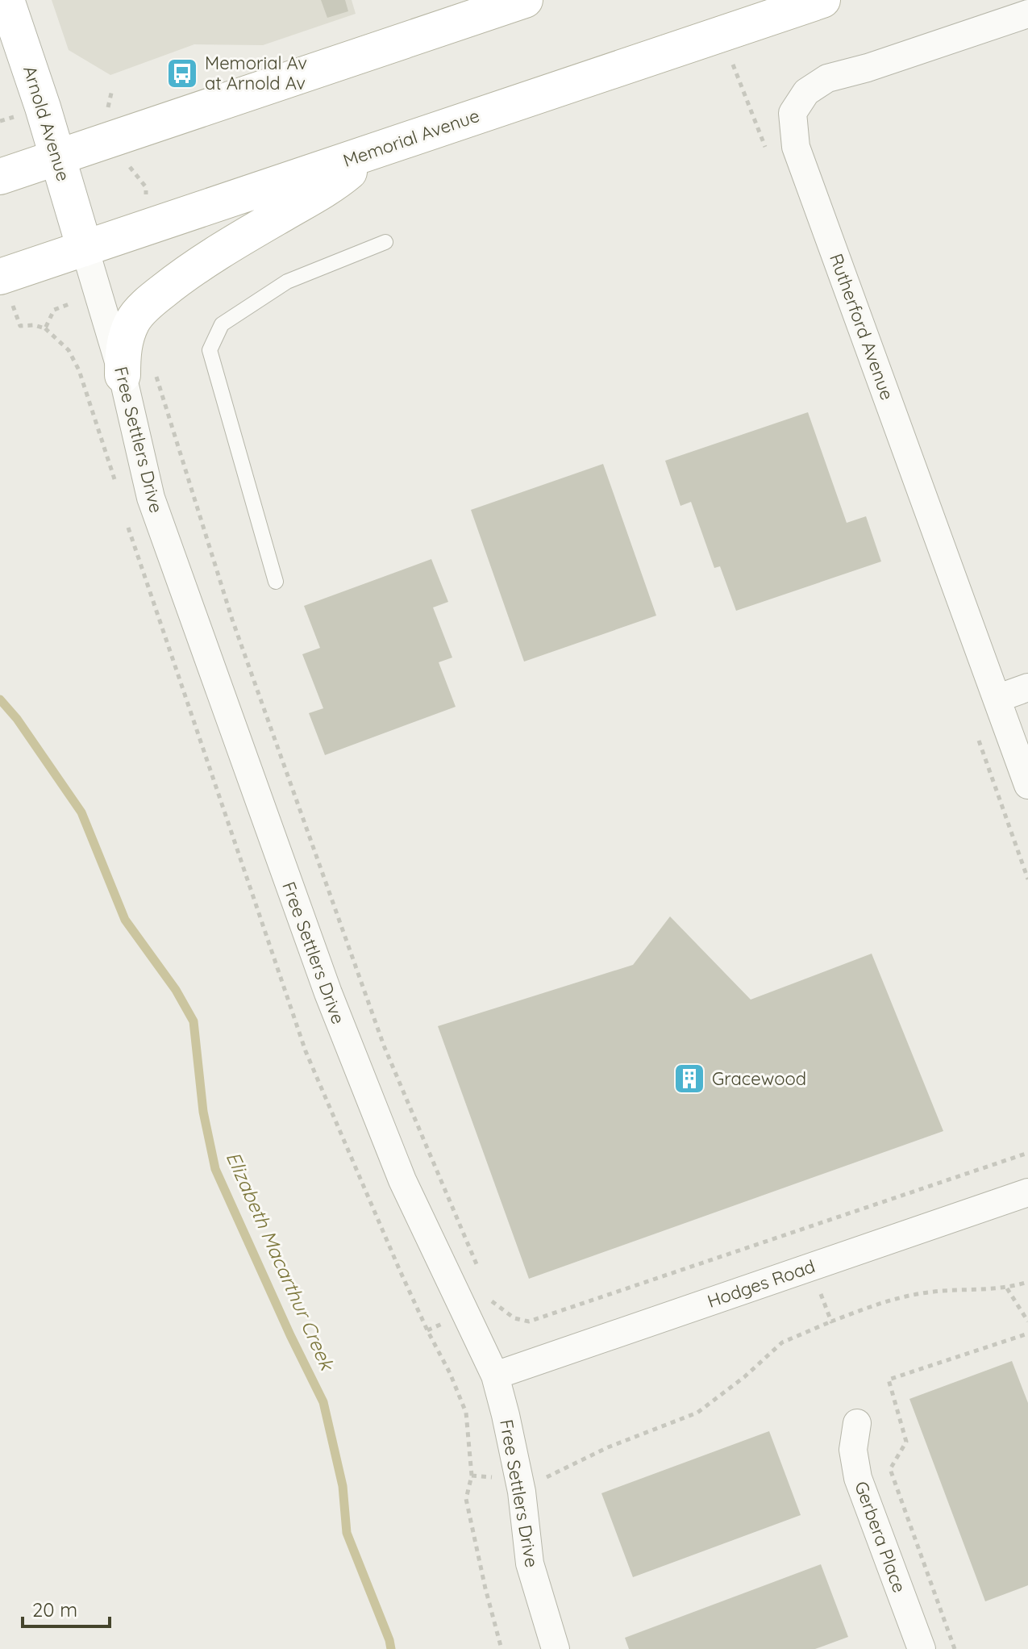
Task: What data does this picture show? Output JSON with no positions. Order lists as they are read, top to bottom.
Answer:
{
  "streets": {
    "main road": ["Arnold Avenue", "Memorial Avenue"],
    "street": [
      "Rutherford Avenue",
      "Free Settlers Drive",
      "Hodges Road",
      "Gerbera Place"
    ]
  },
  "crossings": [
    ["Arnold Avenue", "Memorial Avenue"],
    ["Arnold Avenue", "Free Settlers Drive"],
    ["Memorial Avenue", "Free Settlers Drive"],
    ["Free Settlers Drive", "Hodges Road"]
  ],
  "water": ["Elizabeth Macarthur Creek"],
  "places": {
    "bus stop": ["Memorial Av at Arnold Av"],
    "building": ["Gracewood"]
  },
  "scale_bar": "20 m"
}
